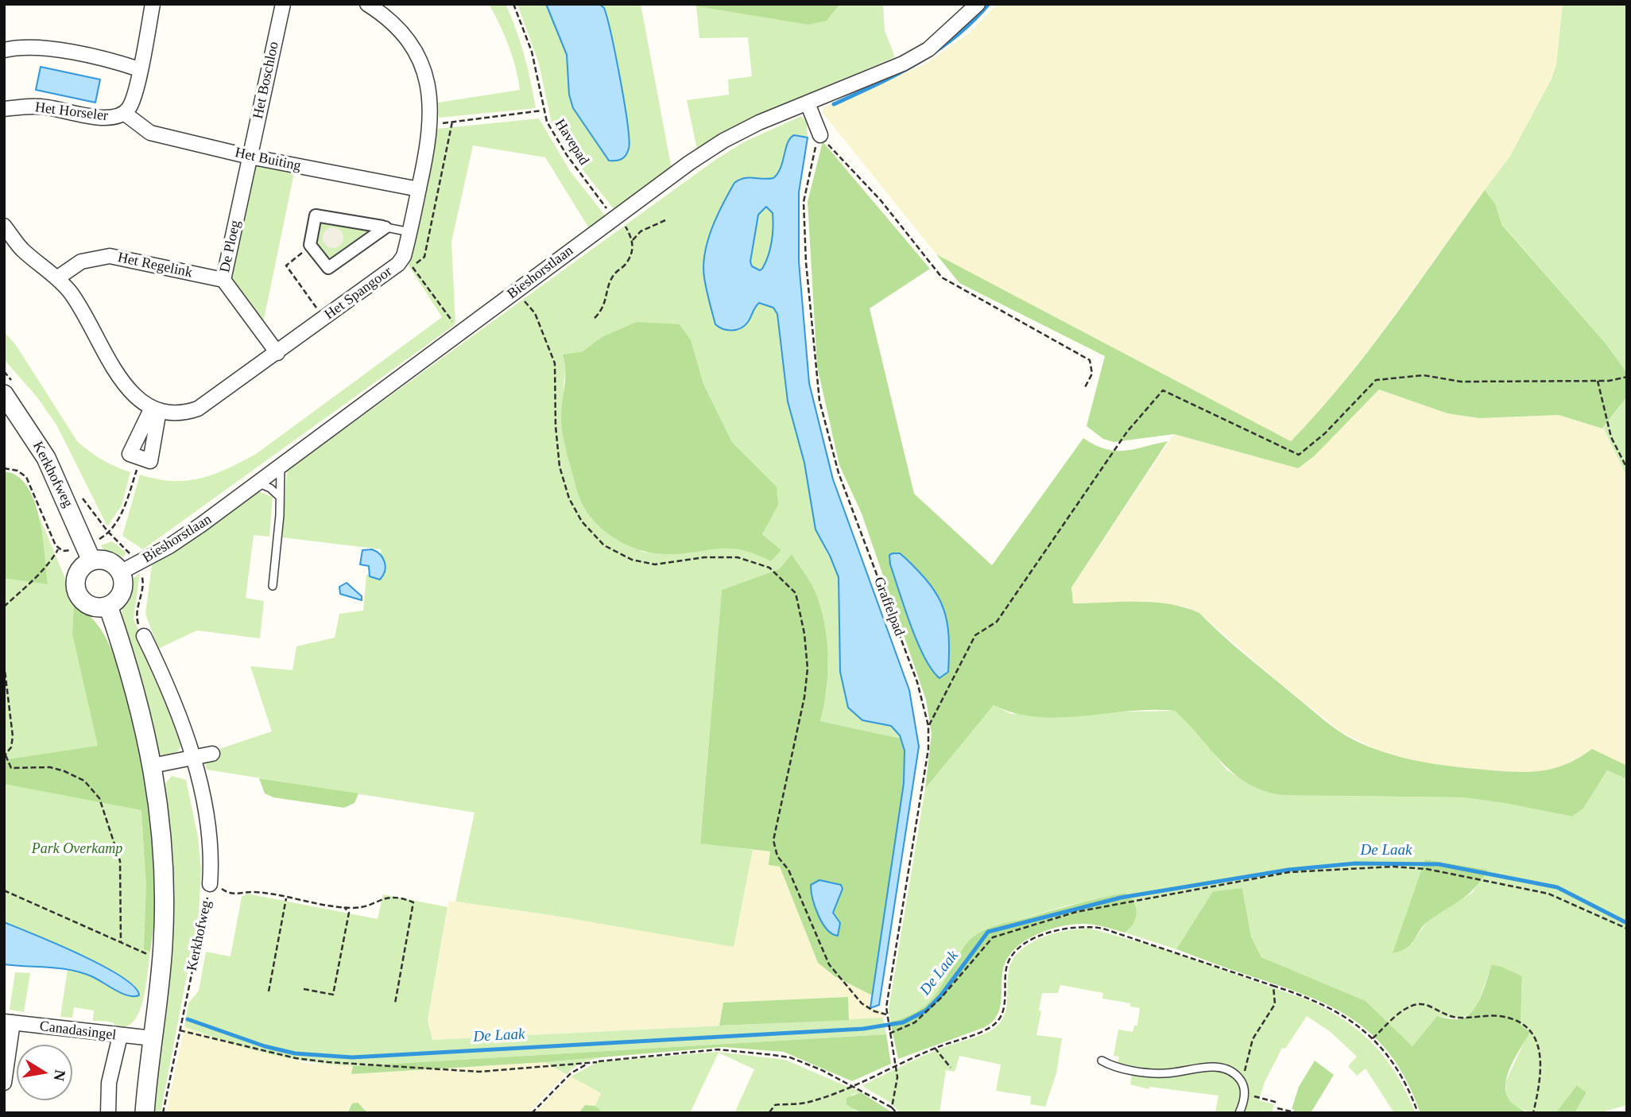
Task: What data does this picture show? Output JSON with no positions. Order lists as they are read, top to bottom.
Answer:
{
  "streets": {
    "street": [
      "Het Boschloo",
      "Het Horseler",
      "Het Buiting",
      "De Ploeg",
      "Het Regelink",
      "Bieshorstlaan",
      "Het Spangoor",
      "Kerkhofweg",
      "Canadasingel"
    ],
    "path": ["Havepad", "Graffelpad"]
  },
  "crossings": [
    ["Het Boschloo", "Het Buiting"],
    ["Het Boschloo", "De Ploeg"],
    ["Het Horseler", "Het Buiting"],
    ["Havepad", "Bieshorstlaan"],
    ["Het Buiting", "De Ploeg"],
    ["Het Buiting", "Het Spangoor"],
    ["De Ploeg", "Het Regelink"],
    ["De Ploeg", "Het Spangoor"],
    ["Bieshorstlaan", "Kerkhofweg"]
  ],
  "water": ["De Laak"],
  "parks": ["Park Overkamp"],
  "north": "right"
}
